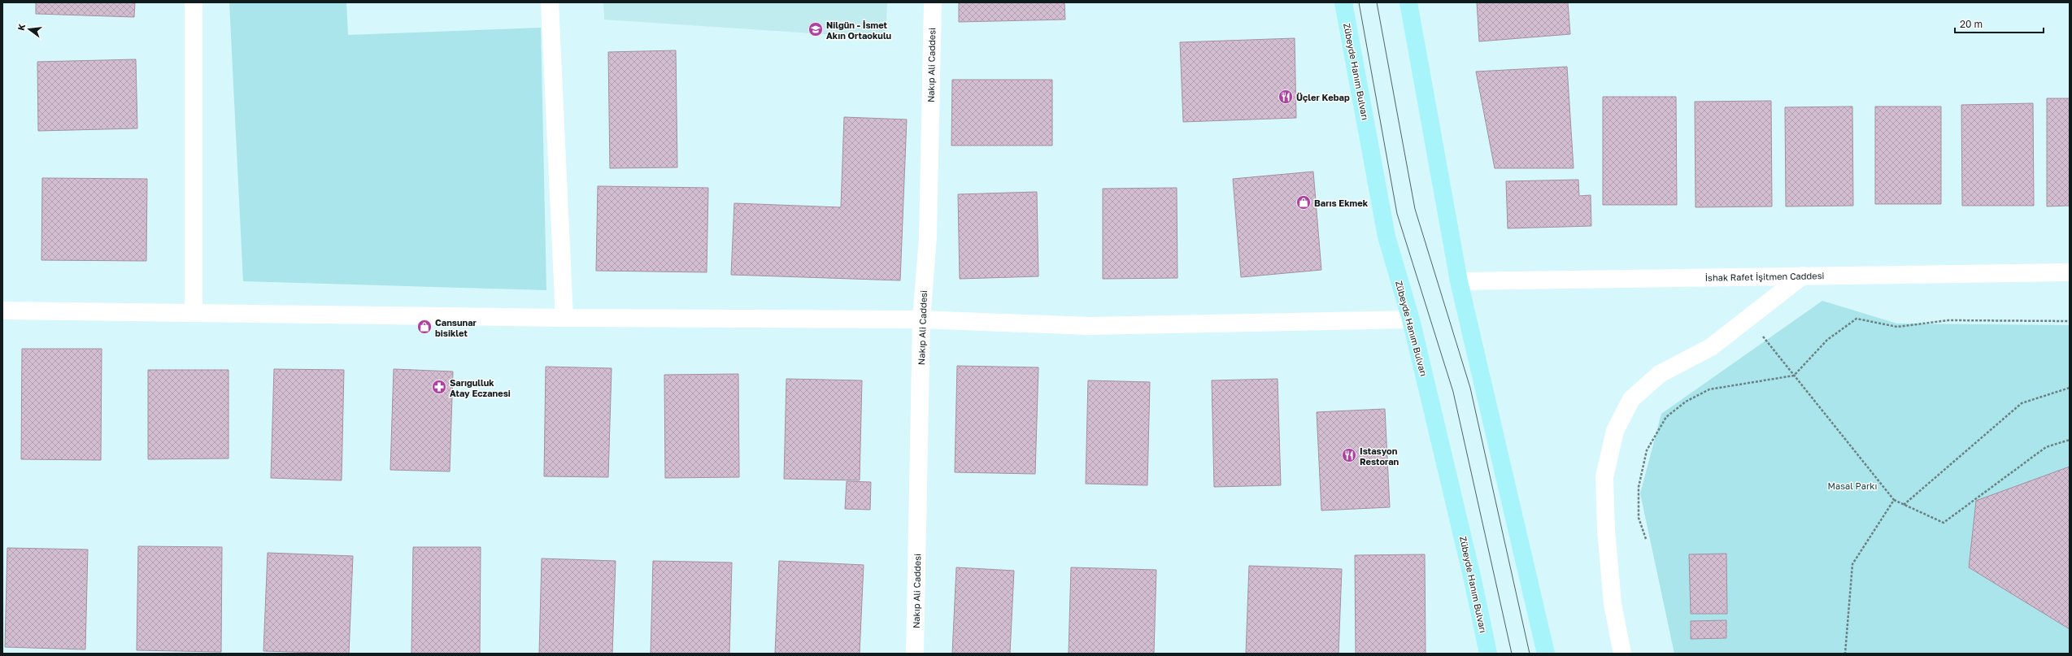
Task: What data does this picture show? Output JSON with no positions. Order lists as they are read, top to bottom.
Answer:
{
  "streets": {
    "main road": ["Zübeyde Hanım Bulvarı"],
    "street": ["Nakıp Ali Caddesi", "İshak Rafet İşitmen Caddesi"]
  },
  "parks": ["Masal Parkı"],
  "places": {
    "school or university": ["Nilgün - İsmet Akın Ortaokulu"],
    "restaurant": ["Üçler Kebap", "Istasyon Restoran"],
    "shop": ["Barıs Ekmek", "Cansunar bisiklet"],
    "pharmacy": ["Sarıgulluk Atay Eczanesi"]
  },
  "scale_bar": "20 m",
  "north": "left"
}
